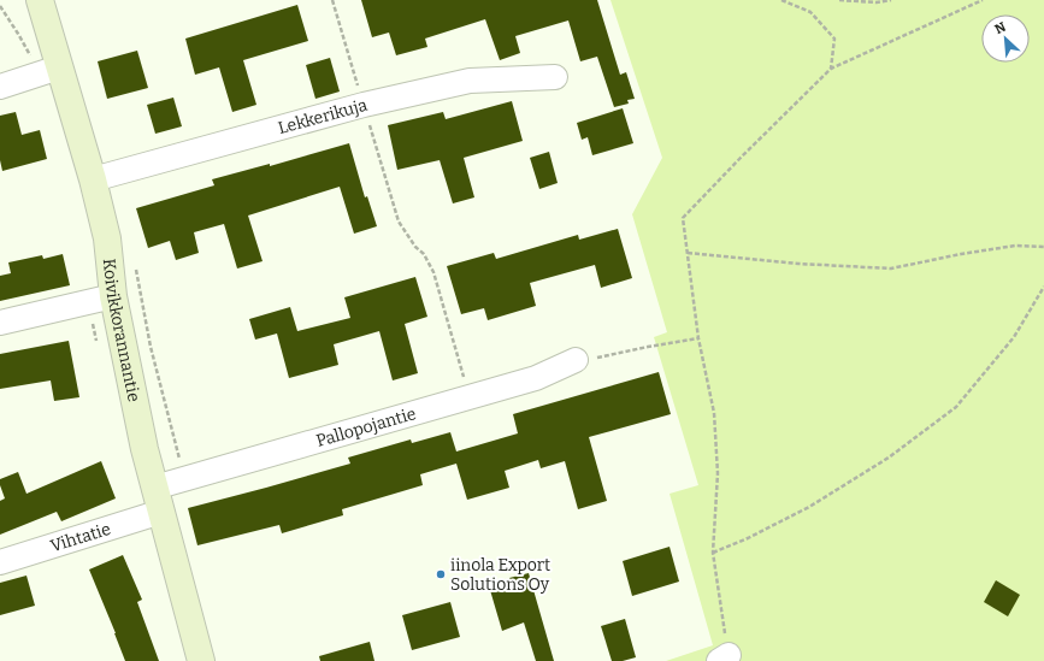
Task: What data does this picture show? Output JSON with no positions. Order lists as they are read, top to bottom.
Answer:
{
  "streets": {
    "street": [
      "Lekkerikuja",
      "Koivikkorannantie",
      "Pallopojantie",
      "Vihtatie"
    ]
  },
  "crossings": [
    ["Lekkerikuja", "Koivikkorannantie"],
    ["Koivikkorannantie", "Pallopojantie"],
    ["Koivikkorannantie", "Vihtatie"],
    ["Pallopojantie", "Vihtatie"]
  ],
  "places": ["iinola Export Solutions Oy"],
  "north": "top left"
}
